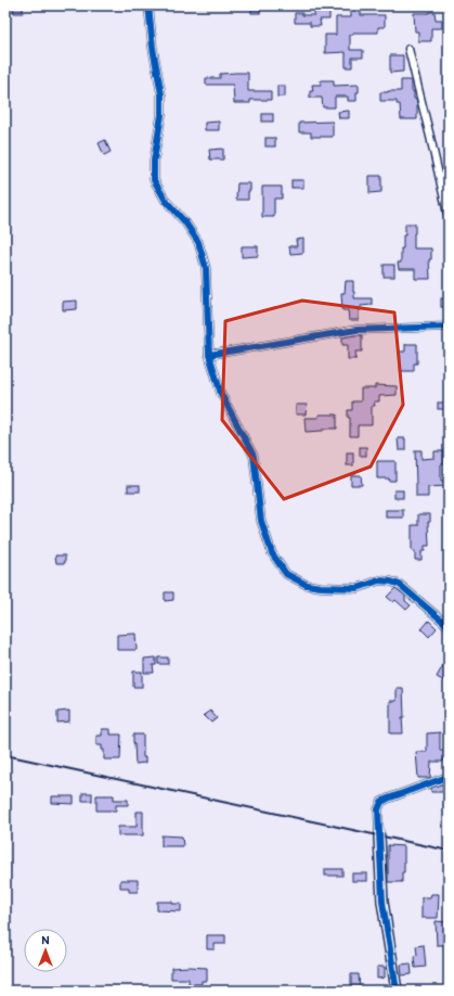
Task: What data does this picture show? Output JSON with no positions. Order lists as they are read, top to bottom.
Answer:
{
  "north": "top"
}
